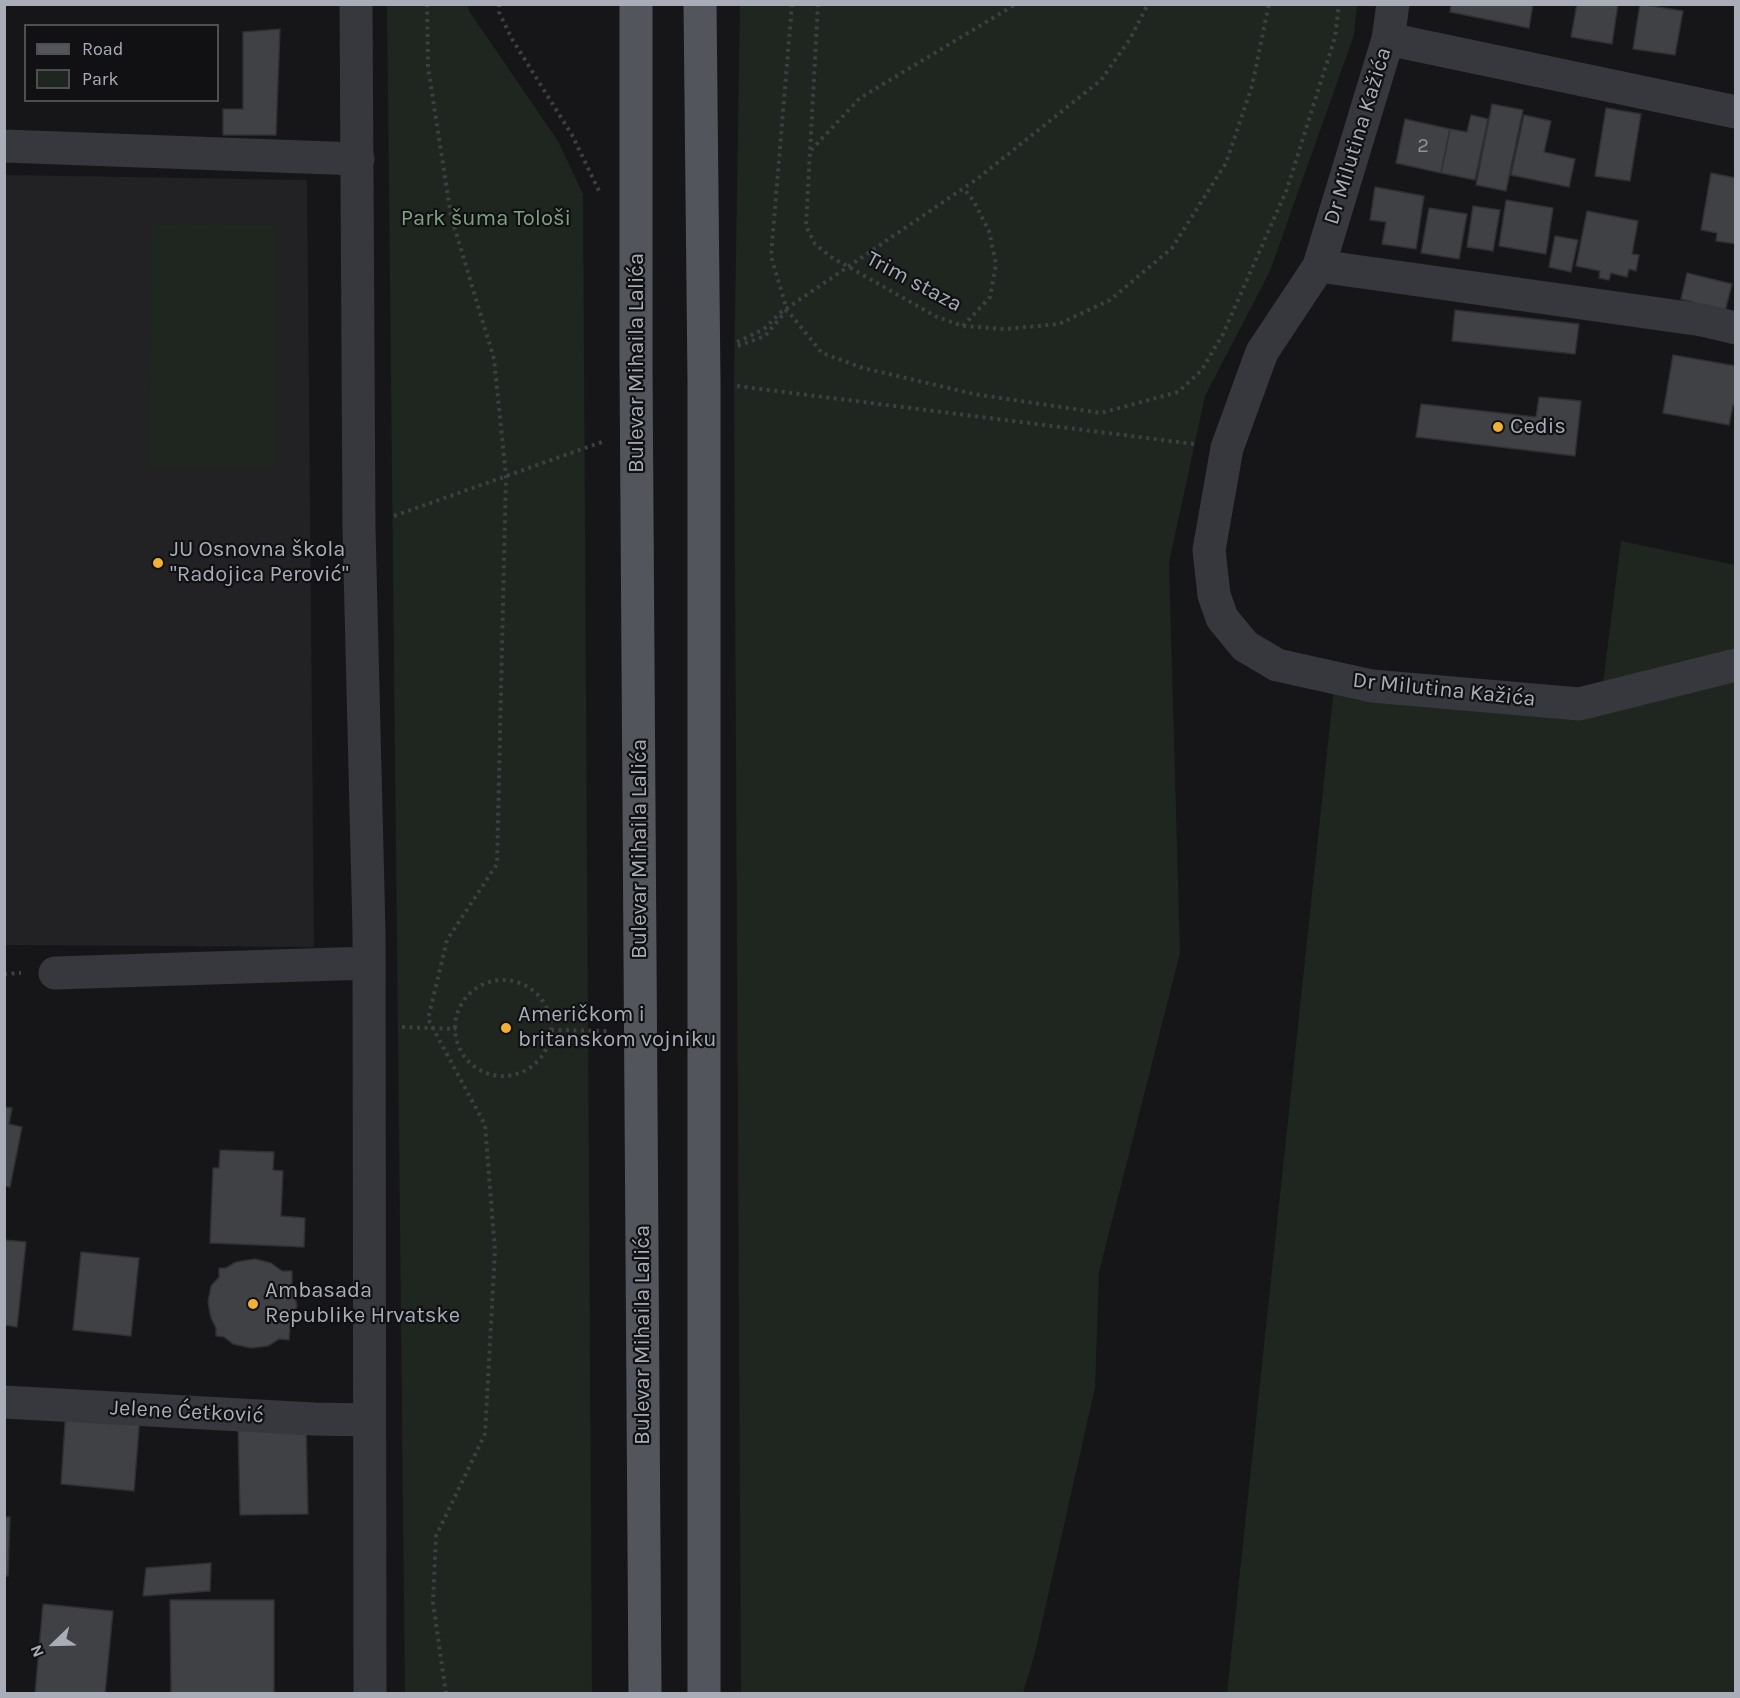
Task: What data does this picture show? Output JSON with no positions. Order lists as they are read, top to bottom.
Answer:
{
  "streets": {
    "main road": ["Bulevar Mihaila Lalića"],
    "street": ["Dr Milutina Kažića", "Jelene Ćetković"],
    "path": ["Trim staza"]
  },
  "parks": ["Park šuma Tološi"],
  "places": [
    "Cedis",
    "JU Osnovna škola \"Radojica Perović\"",
    "Američkom i britanskom vojniku",
    "Ambasada Republike Hrvatske"
  ],
  "house_numbers": ["2"],
  "legend": ["Road", "Park"],
  "north": "bottom left"
}
